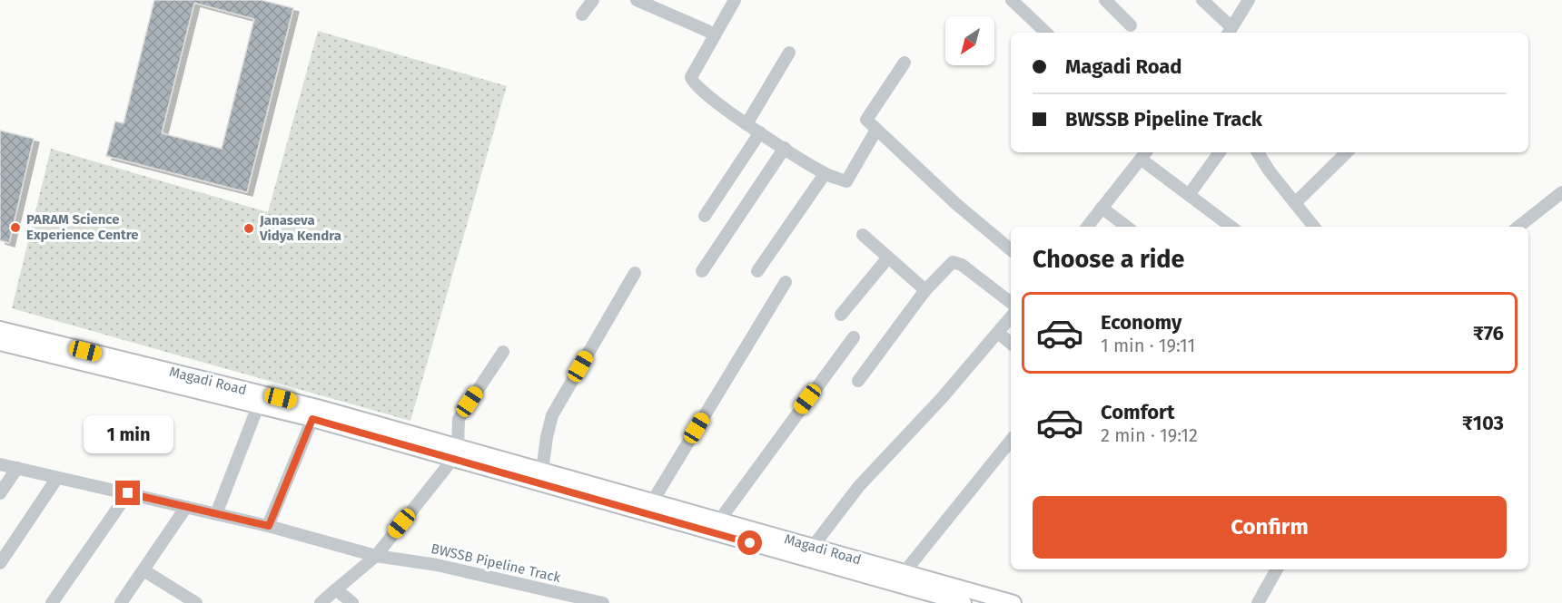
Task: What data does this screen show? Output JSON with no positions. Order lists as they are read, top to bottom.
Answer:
{
  "streets": {
    "main road": ["Magadi Road"],
    "street": ["BWSSB Pipeline Track"]
  },
  "places": ["PARAM Science Experience Centre", "Janaseva Vidya Kendra"],
  "north": "bottom left",
  "page": {
    "banner": ["Magadi Road", "BWSSB Pipeline Track"],
    "heading": "Choose a ride",
    "list": [
      {
        "name": "Economy",
        "note": "1 min · 19:11",
        "value": "₹76"
      },
      {
        "name": "Comfort",
        "note": "2 min · 19:12",
        "value": "₹103"
      }
    ],
    "bubble": "1 min",
    "buttons": "Confirm"
  }
}
